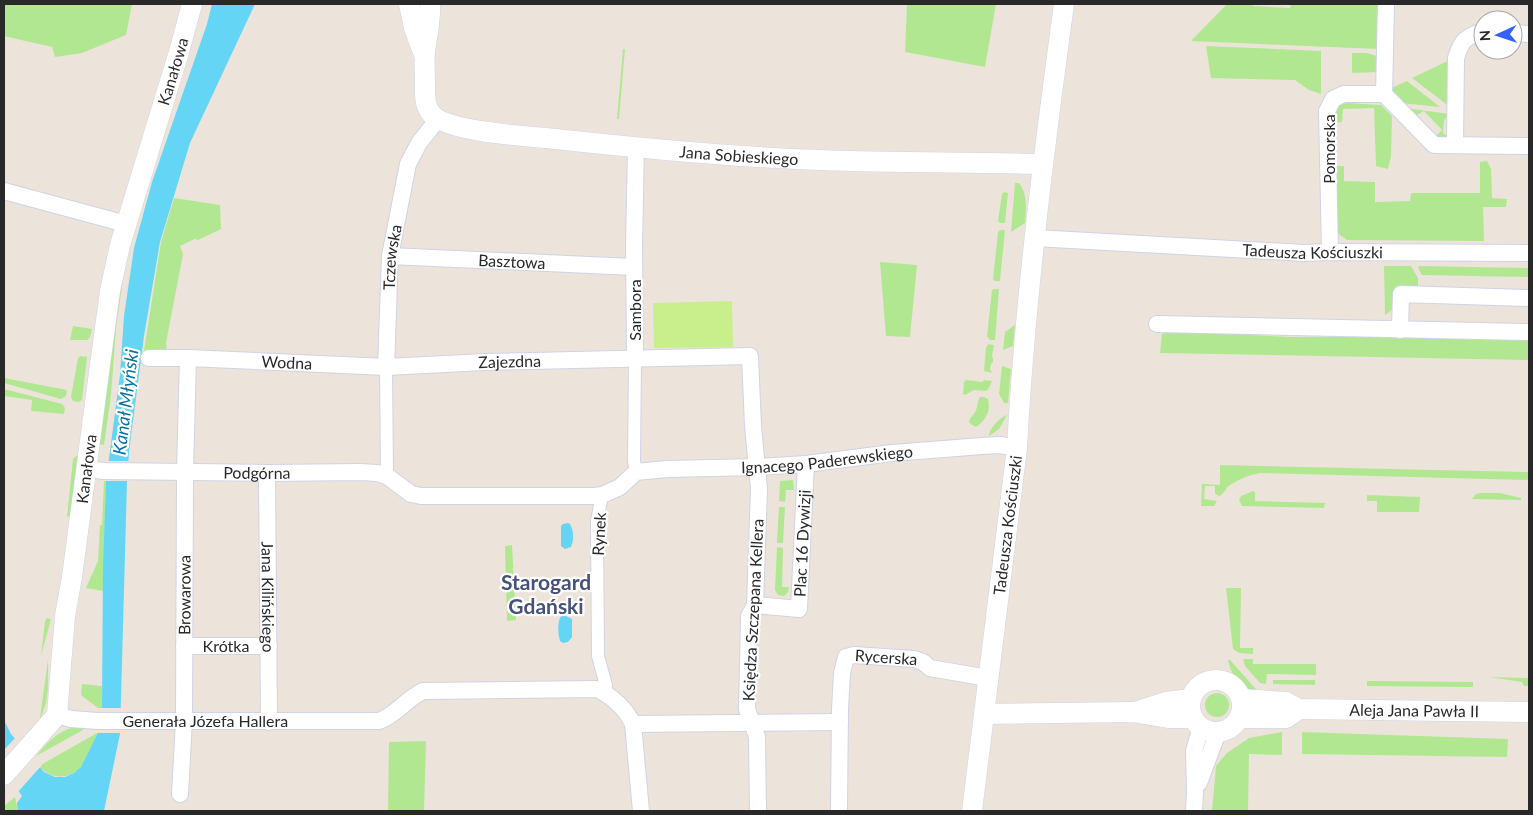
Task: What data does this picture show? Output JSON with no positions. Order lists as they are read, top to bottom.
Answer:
{
  "streets": {
    "street": [
      "Kanałowa",
      "Pomorska",
      "Jana Sobieskiego",
      "Tadeusza Kościuszki",
      "Tczewska",
      "Basztowa",
      "Sambora",
      "Zajezdna",
      "Wodna",
      "Ignacego Paderewskiego",
      "Podgórna",
      "Rynek",
      "Plac 16 Dywizji",
      "Browarowa",
      "Jana Kilińskiego",
      "Księdza Szczepana Kellera",
      "Krótka",
      "Rycerska",
      "Aleja Jana Pawła II",
      "Generała Józefa Hallera"
    ]
  },
  "crossings": [
    ["Kanałowa", "Podgórna"],
    ["Kanałowa", "Generała Józefa Hallera"],
    ["Pomorska", "Tadeusza Kościuszki"],
    ["Jana Sobieskiego", "Tadeusza Kościuszki"],
    ["Jana Sobieskiego", "Tczewska"],
    ["Jana Sobieskiego", "Sambora"],
    ["Tadeusza Kościuszki", "Ignacego Paderewskiego"],
    ["Tadeusza Kościuszki", "Rycerska"],
    ["Tczewska", "Basztowa"],
    ["Tczewska", "Zajezdna"],
    ["Tczewska", "Wodna"],
    ["Tczewska", "Podgórna"],
    ["Basztowa", "Sambora"],
    ["Sambora", "Zajezdna"],
    ["Sambora", "Ignacego Paderewskiego"],
    ["Sambora", "Rynek"],
    ["Zajezdna", "Wodna"],
    ["Zajezdna", "Ignacego Paderewskiego"],
    ["Zajezdna", "Księdza Szczepana Kellera"],
    ["Ignacego Paderewskiego", "Rynek"],
    ["Ignacego Paderewskiego", "Plac 16 Dywizji"],
    ["Ignacego Paderewskiego", "Księdza Szczepana Kellera"],
    ["Podgórna", "Rynek"],
    ["Podgórna", "Browarowa"],
    ["Podgórna", "Jana Kilińskiego"],
    ["Rynek", "Generała Józefa Hallera"],
    ["Plac 16 Dywizji", "Księdza Szczepana Kellera"],
    ["Browarowa", "Krótka"],
    ["Browarowa", "Generała Józefa Hallera"],
    ["Jana Kilińskiego", "Krótka"],
    ["Jana Kilińskiego", "Generała Józefa Hallera"]
  ],
  "districts": ["Starogard Gdański"],
  "water": ["Kanał Młyński"],
  "north": "left"
}
